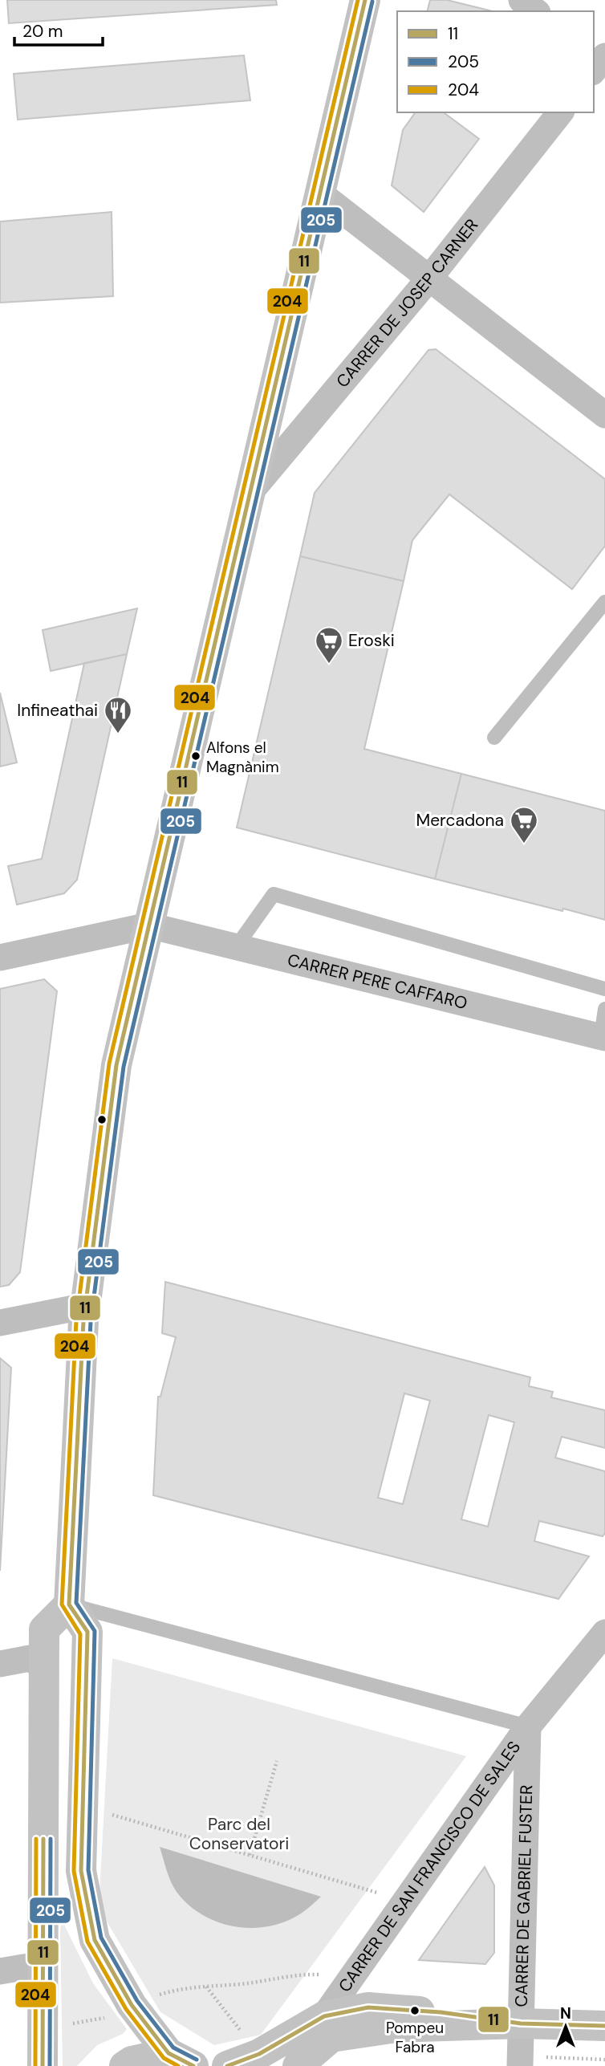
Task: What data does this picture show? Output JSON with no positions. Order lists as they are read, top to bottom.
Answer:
{
  "streets": {
    "main road": ["CARRER DE SAN FRANCISCO DE SALES"],
    "street": ["CARRER DE JOSEP CARNER", "CARRER PERE CAFFARO", "CARRER DE GABRIEL FUSTER"]
  },
  "crossings": [
    ["CARRER DE SAN FRANCISCO DE SALES", "CARRER DE GABRIEL FUSTER"]
  ],
  "parks": ["Parc del Conservatori"],
  "places": {
    "supermarket": ["Eroski", "Mercadona"],
    "restaurant": ["Infineathai"],
    "other": ["Alfons el Magnànim", "Pompeu Fabra"]
  },
  "lines": ["transit line 11", "transit line 204", "transit line 205"],
  "legend": ["11", "205", "204"],
  "scale_bar": "20 m",
  "north": "top"
}
